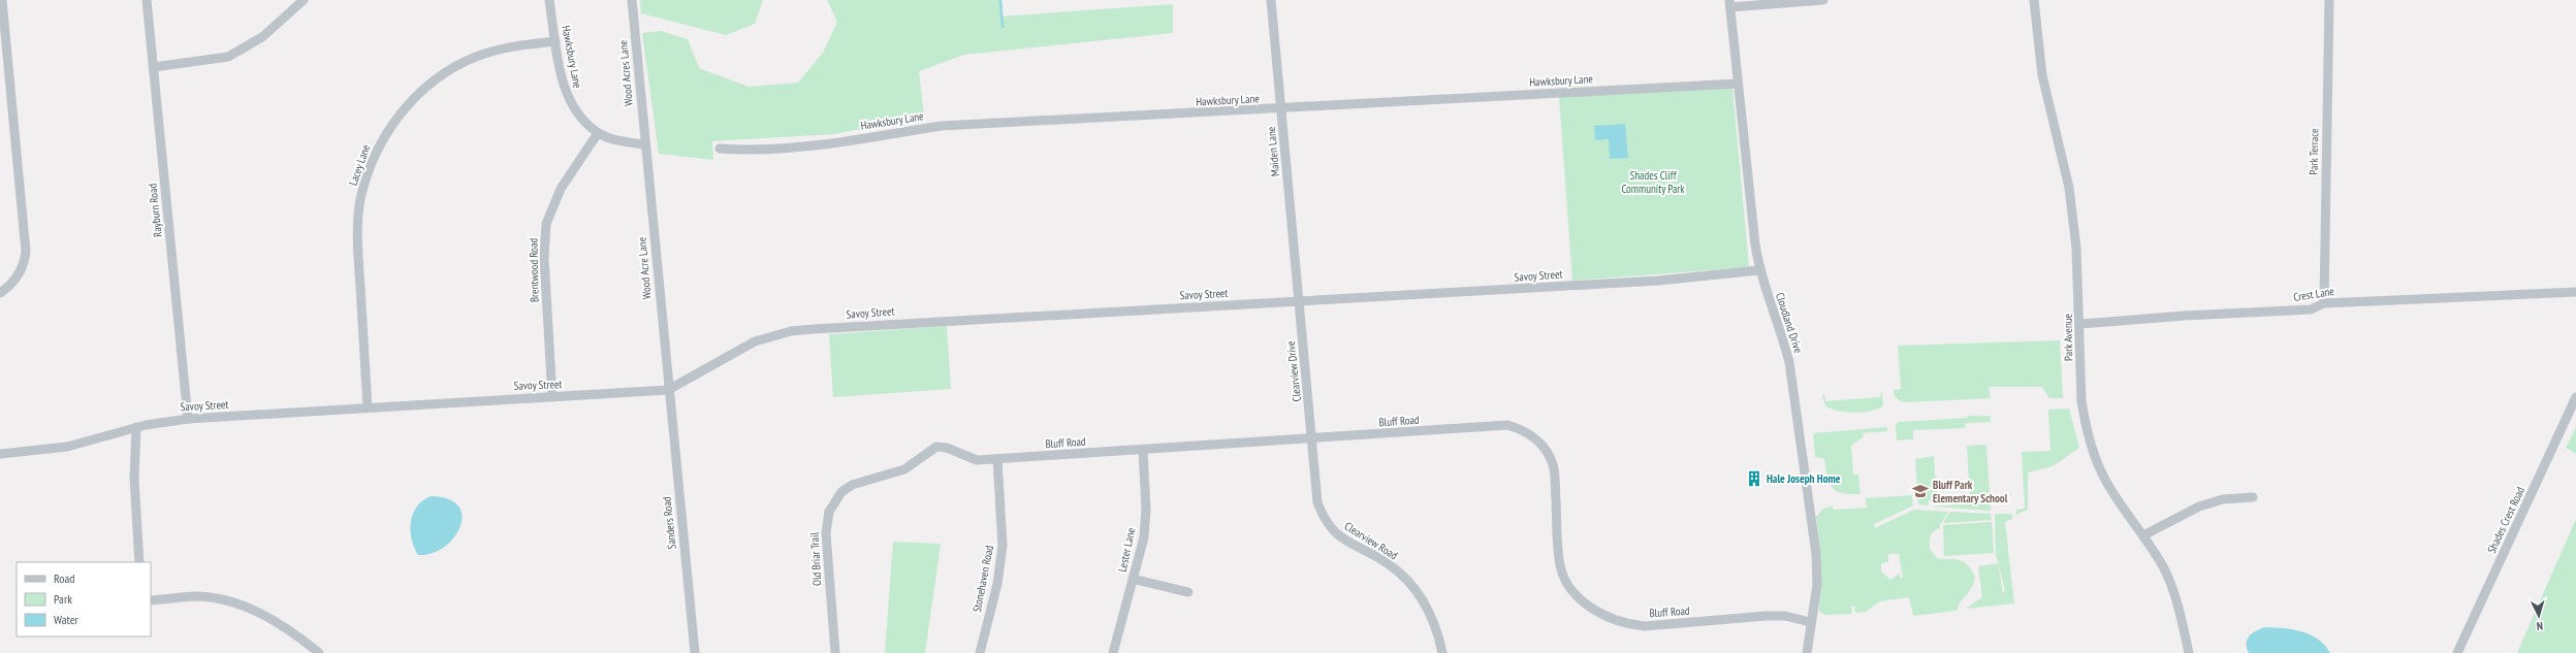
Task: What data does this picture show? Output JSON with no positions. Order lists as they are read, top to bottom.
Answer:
{
  "streets": {
    "street": [
      "Hawksbury Lane",
      "Wood Acres Lane",
      "Maiden Lane",
      "Park Terrace",
      "Lacey Lane",
      "Rayburn Road",
      "Wood Acre Lane",
      "Brentwood Road",
      "Savoy Street",
      "Crest Lane",
      "Cloudland Drive",
      "Park Avenue",
      "Clearview Drive",
      "Bluff Road",
      "Shades Crest Road",
      "Sanders Road",
      "Clearview Road",
      "Lester Lane",
      "Old Briar Trail",
      "Stonehaven Road"
    ]
  },
  "crossings": [
    ["Hawksbury Lane", "Wood Acres Lane"],
    ["Hawksbury Lane", "Maiden Lane"],
    ["Hawksbury Lane", "Lacey Lane"],
    ["Hawksbury Lane", "Wood Acre Lane"],
    ["Hawksbury Lane", "Brentwood Road"],
    ["Hawksbury Lane", "Cloudland Drive"],
    ["Wood Acres Lane", "Wood Acre Lane"],
    ["Maiden Lane", "Savoy Street"],
    ["Maiden Lane", "Clearview Drive"],
    ["Park Terrace", "Crest Lane"],
    ["Lacey Lane", "Savoy Street"],
    ["Rayburn Road", "Savoy Street"],
    ["Wood Acre Lane", "Savoy Street"],
    ["Wood Acre Lane", "Sanders Road"],
    ["Brentwood Road", "Savoy Street"],
    ["Savoy Street", "Cloudland Drive"],
    ["Savoy Street", "Clearview Drive"],
    ["Savoy Street", "Sanders Road"],
    ["Crest Lane", "Park Avenue"],
    ["Cloudland Drive", "Bluff Road"],
    ["Clearview Drive", "Bluff Road"],
    ["Clearview Drive", "Clearview Road"],
    ["Bluff Road", "Clearview Road"],
    ["Bluff Road", "Lester Lane"],
    ["Bluff Road", "Old Briar Trail"],
    ["Bluff Road", "Stonehaven Road"]
  ],
  "parks": ["Shades Cliff Community Park"],
  "places": {
    "building": ["Hale Joseph Home"],
    "school or university": ["Bluff Park Elementary School"]
  },
  "legend": ["Road", "Park", "Water"],
  "north": "bottom"
}
